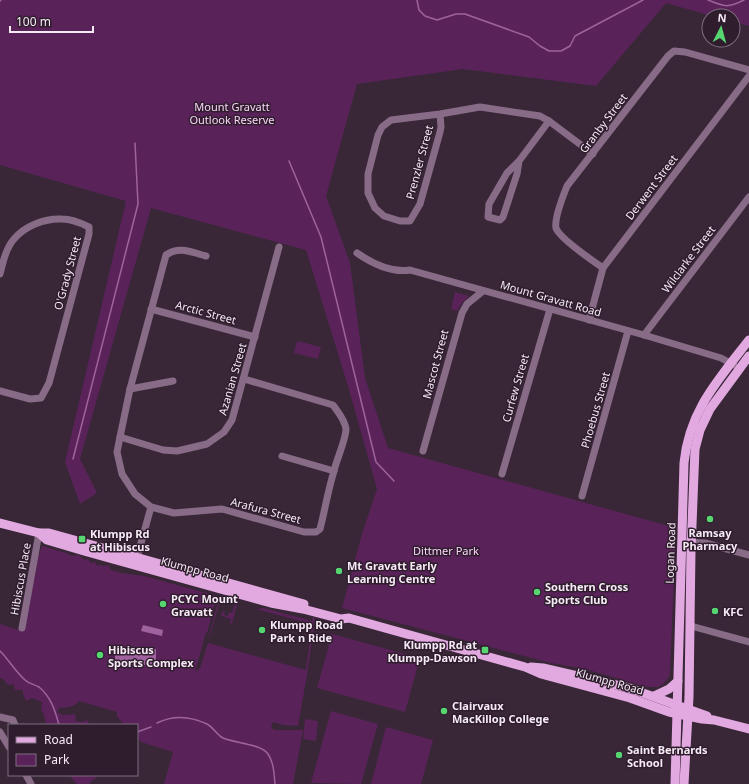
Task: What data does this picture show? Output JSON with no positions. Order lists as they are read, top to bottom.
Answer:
{
  "streets": {
    "main road": ["Logan Road", "Klumpp Road"],
    "street": [
      "Granby Street",
      "Prenzler Street",
      "Derwent Street",
      "Wilclarke Street",
      "O'Grady Street",
      "Mount Gravatt Road",
      "Arctic Street",
      "Mascot Street",
      "Azanian Street",
      "Curfew Street",
      "Phoebus Street",
      "Arafura Street",
      "Hibiscus Place"
    ]
  },
  "crossings": [
    ["Granby Street", "Prenzler Street"],
    ["Granby Street", "Derwent Street"],
    ["Derwent Street", "Mount Gravatt Road"],
    ["Wilclarke Street", "Mount Gravatt Road"],
    ["Mount Gravatt Road", "Mascot Street"],
    ["Mount Gravatt Road", "Curfew Street"],
    ["Mount Gravatt Road", "Phoebus Street"],
    ["Mount Gravatt Road", "Logan Road"],
    ["Arctic Street", "Azanian Street"],
    ["Arctic Street", "Arafura Street"],
    ["Azanian Street", "Arafura Street"],
    ["Logan Road", "Klumpp Road"],
    ["Klumpp Road", "Hibiscus Place"]
  ],
  "parks": ["Mount Gravatt Outlook Reserve", "Dittmer Park"],
  "places": {
    "other": [
      "Ramsay Pharmacy",
      "Mt Gravatt Early Learning Centre",
      "Southern Cross Sports Club",
      "PCYC Mount Gravatt",
      "KFC",
      "Klumpp Road Park n Ride",
      "Hibiscus Sports Complex",
      "Clairvaux MacKillop College",
      "Saint Bernards School"
    ],
    "transit": ["Klumpp Rd at Hibiscus", "Klumpp Rd at Klumpp-Dawson"]
  },
  "legend": ["Road", "Park"],
  "scale_bar": "100 m",
  "north": "top"
}
